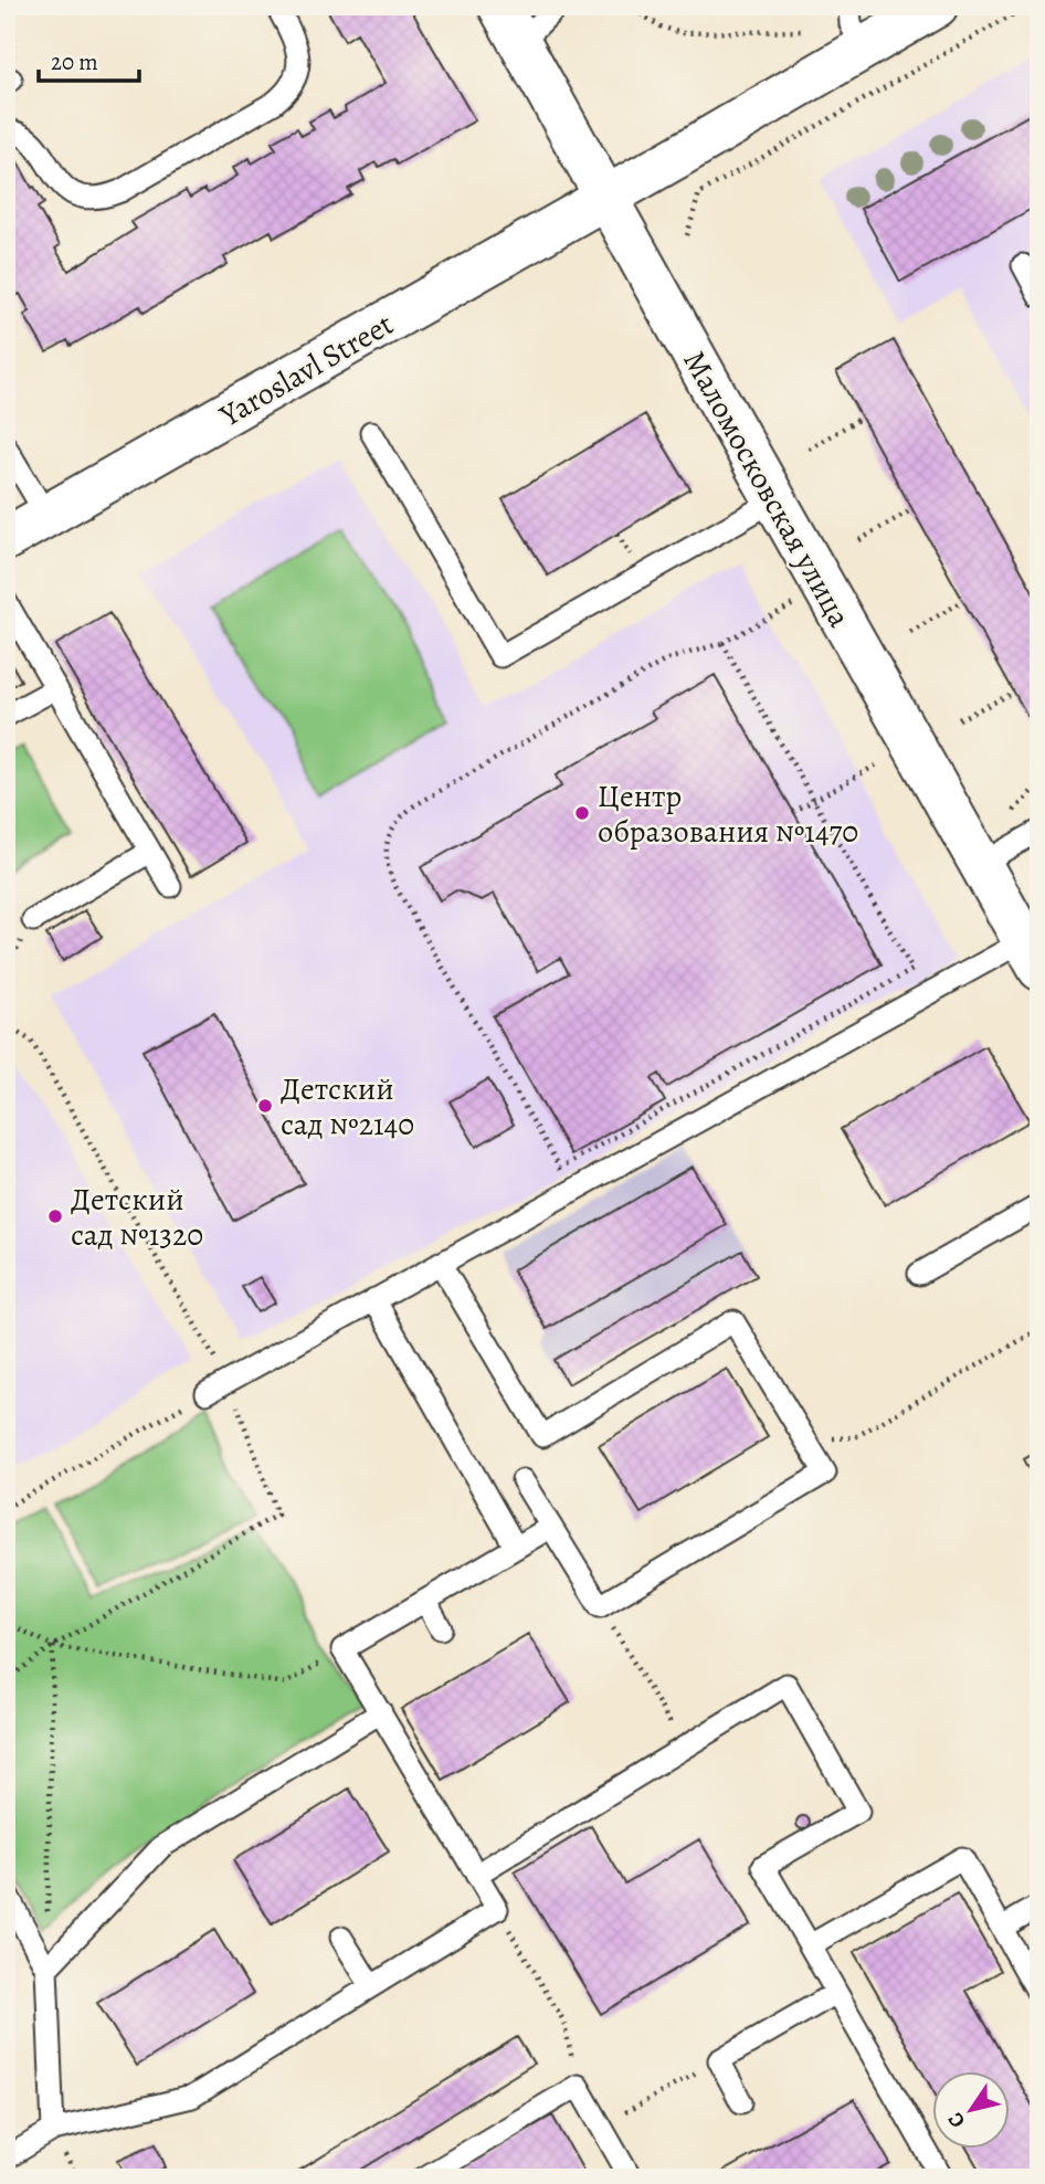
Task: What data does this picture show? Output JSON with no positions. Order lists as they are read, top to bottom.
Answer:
{
  "streets": {
    "street": ["Yaroslavl Street", "Маломосковская улица"]
  },
  "crossings": [
    ["Yaroslavl Street", "Маломосковская улица"]
  ],
  "places": ["Центр образования №1470", "Детский сад №2140", "Детский сад №1320"],
  "scale_bar": "20 m",
  "north": "bottom left"
}
